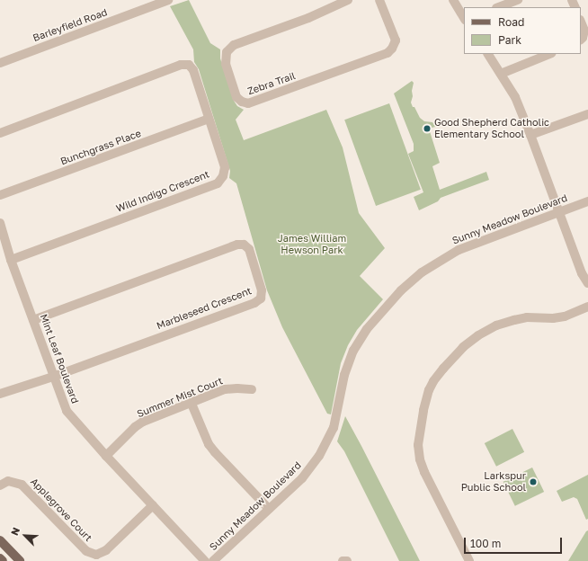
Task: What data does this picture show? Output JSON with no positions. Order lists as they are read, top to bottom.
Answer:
{
  "streets": {
    "street": [
      "Barleyfield Road",
      "Zebra Trail",
      "Bunchgrass Place",
      "Wild Indigo Crescent",
      "Sunny Meadow Boulevard",
      "Marbleseed Crescent",
      "Mint Leaf Boulevard",
      "Summer Mist Court",
      "Applegrove Court"
    ]
  },
  "crossings": [
    ["Bunchgrass Place", "Wild Indigo Crescent"],
    ["Wild Indigo Crescent", "Mint Leaf Boulevard"],
    ["Marbleseed Crescent", "Mint Leaf Boulevard"],
    ["Mint Leaf Boulevard", "Summer Mist Court"],
    ["Mint Leaf Boulevard", "Applegrove Court"]
  ],
  "parks": ["James William Hewson Park"],
  "places": ["Good Shepherd Catholic Elementary School", "Larkspur Public School"],
  "legend": ["Road", "Park"],
  "scale_bar": "100 m",
  "north": "top left"
}
